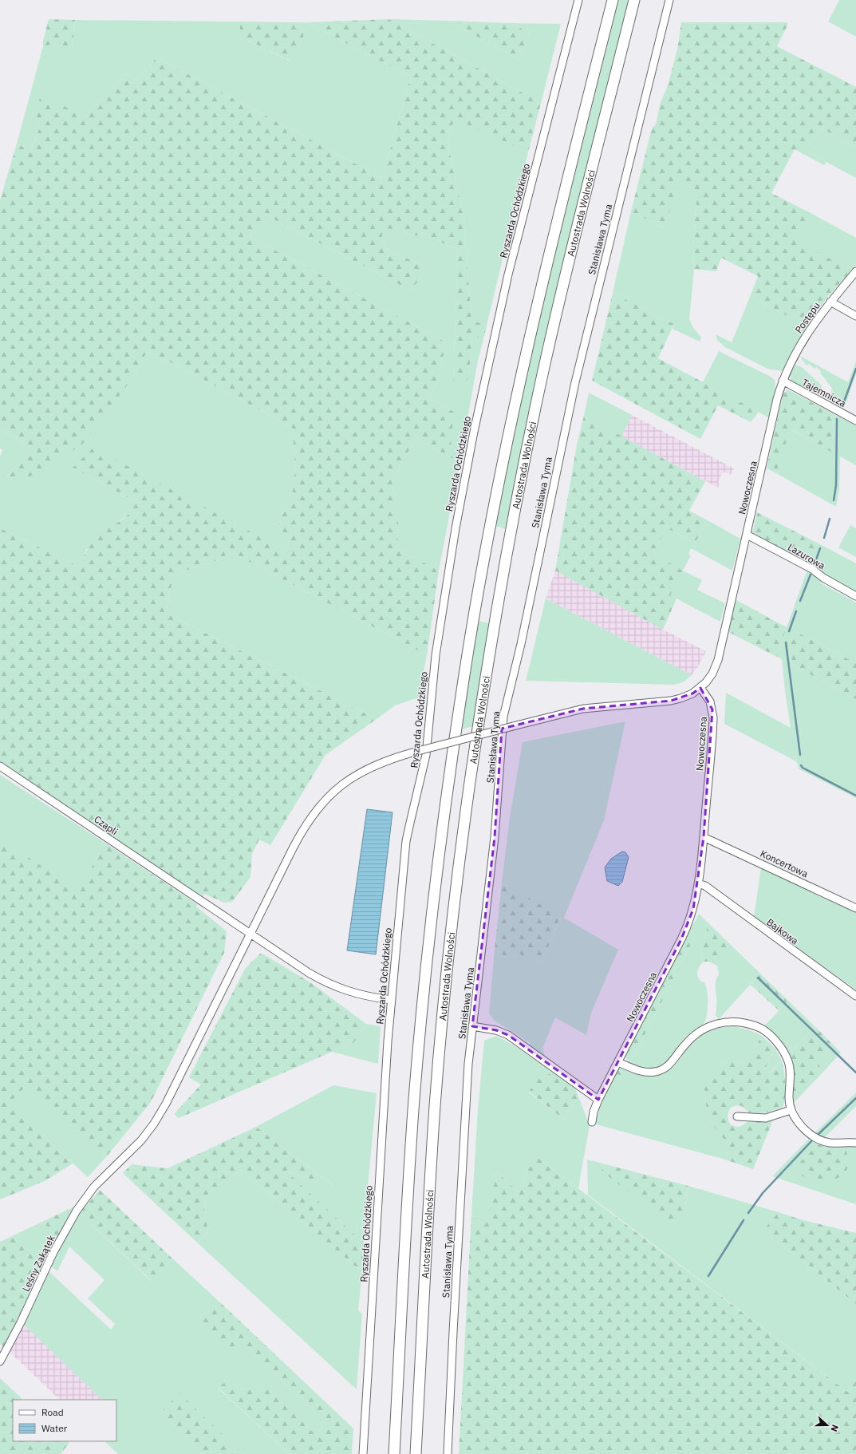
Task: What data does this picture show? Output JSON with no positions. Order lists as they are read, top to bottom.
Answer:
{
  "streets": {
    "highway": ["Autostrada Wolności"],
    "street": [
      "Ryszarda Ochódzkiego",
      "Stanisława Tyma",
      "Postępu",
      "Tajemnicza",
      "Nowoczesna",
      "Lazurowa",
      "Czapli",
      "Koncertowa",
      "Bajkowa",
      "Leśny Zakątek"
    ]
  },
  "crossings": [
    ["Ryszarda Ochódzkiego", "Czapli"],
    ["Postępu", "Tajemnicza"],
    ["Postępu", "Nowoczesna"],
    ["Tajemnicza", "Nowoczesna"],
    ["Nowoczesna", "Lazurowa"],
    ["Nowoczesna", "Koncertowa"],
    ["Nowoczesna", "Bajkowa"],
    ["Nowoczesna", "Leśny Zakątek"],
    ["Czapli", "Leśny Zakątek"]
  ],
  "legend": ["Road", "Water"],
  "north": "right"
}
